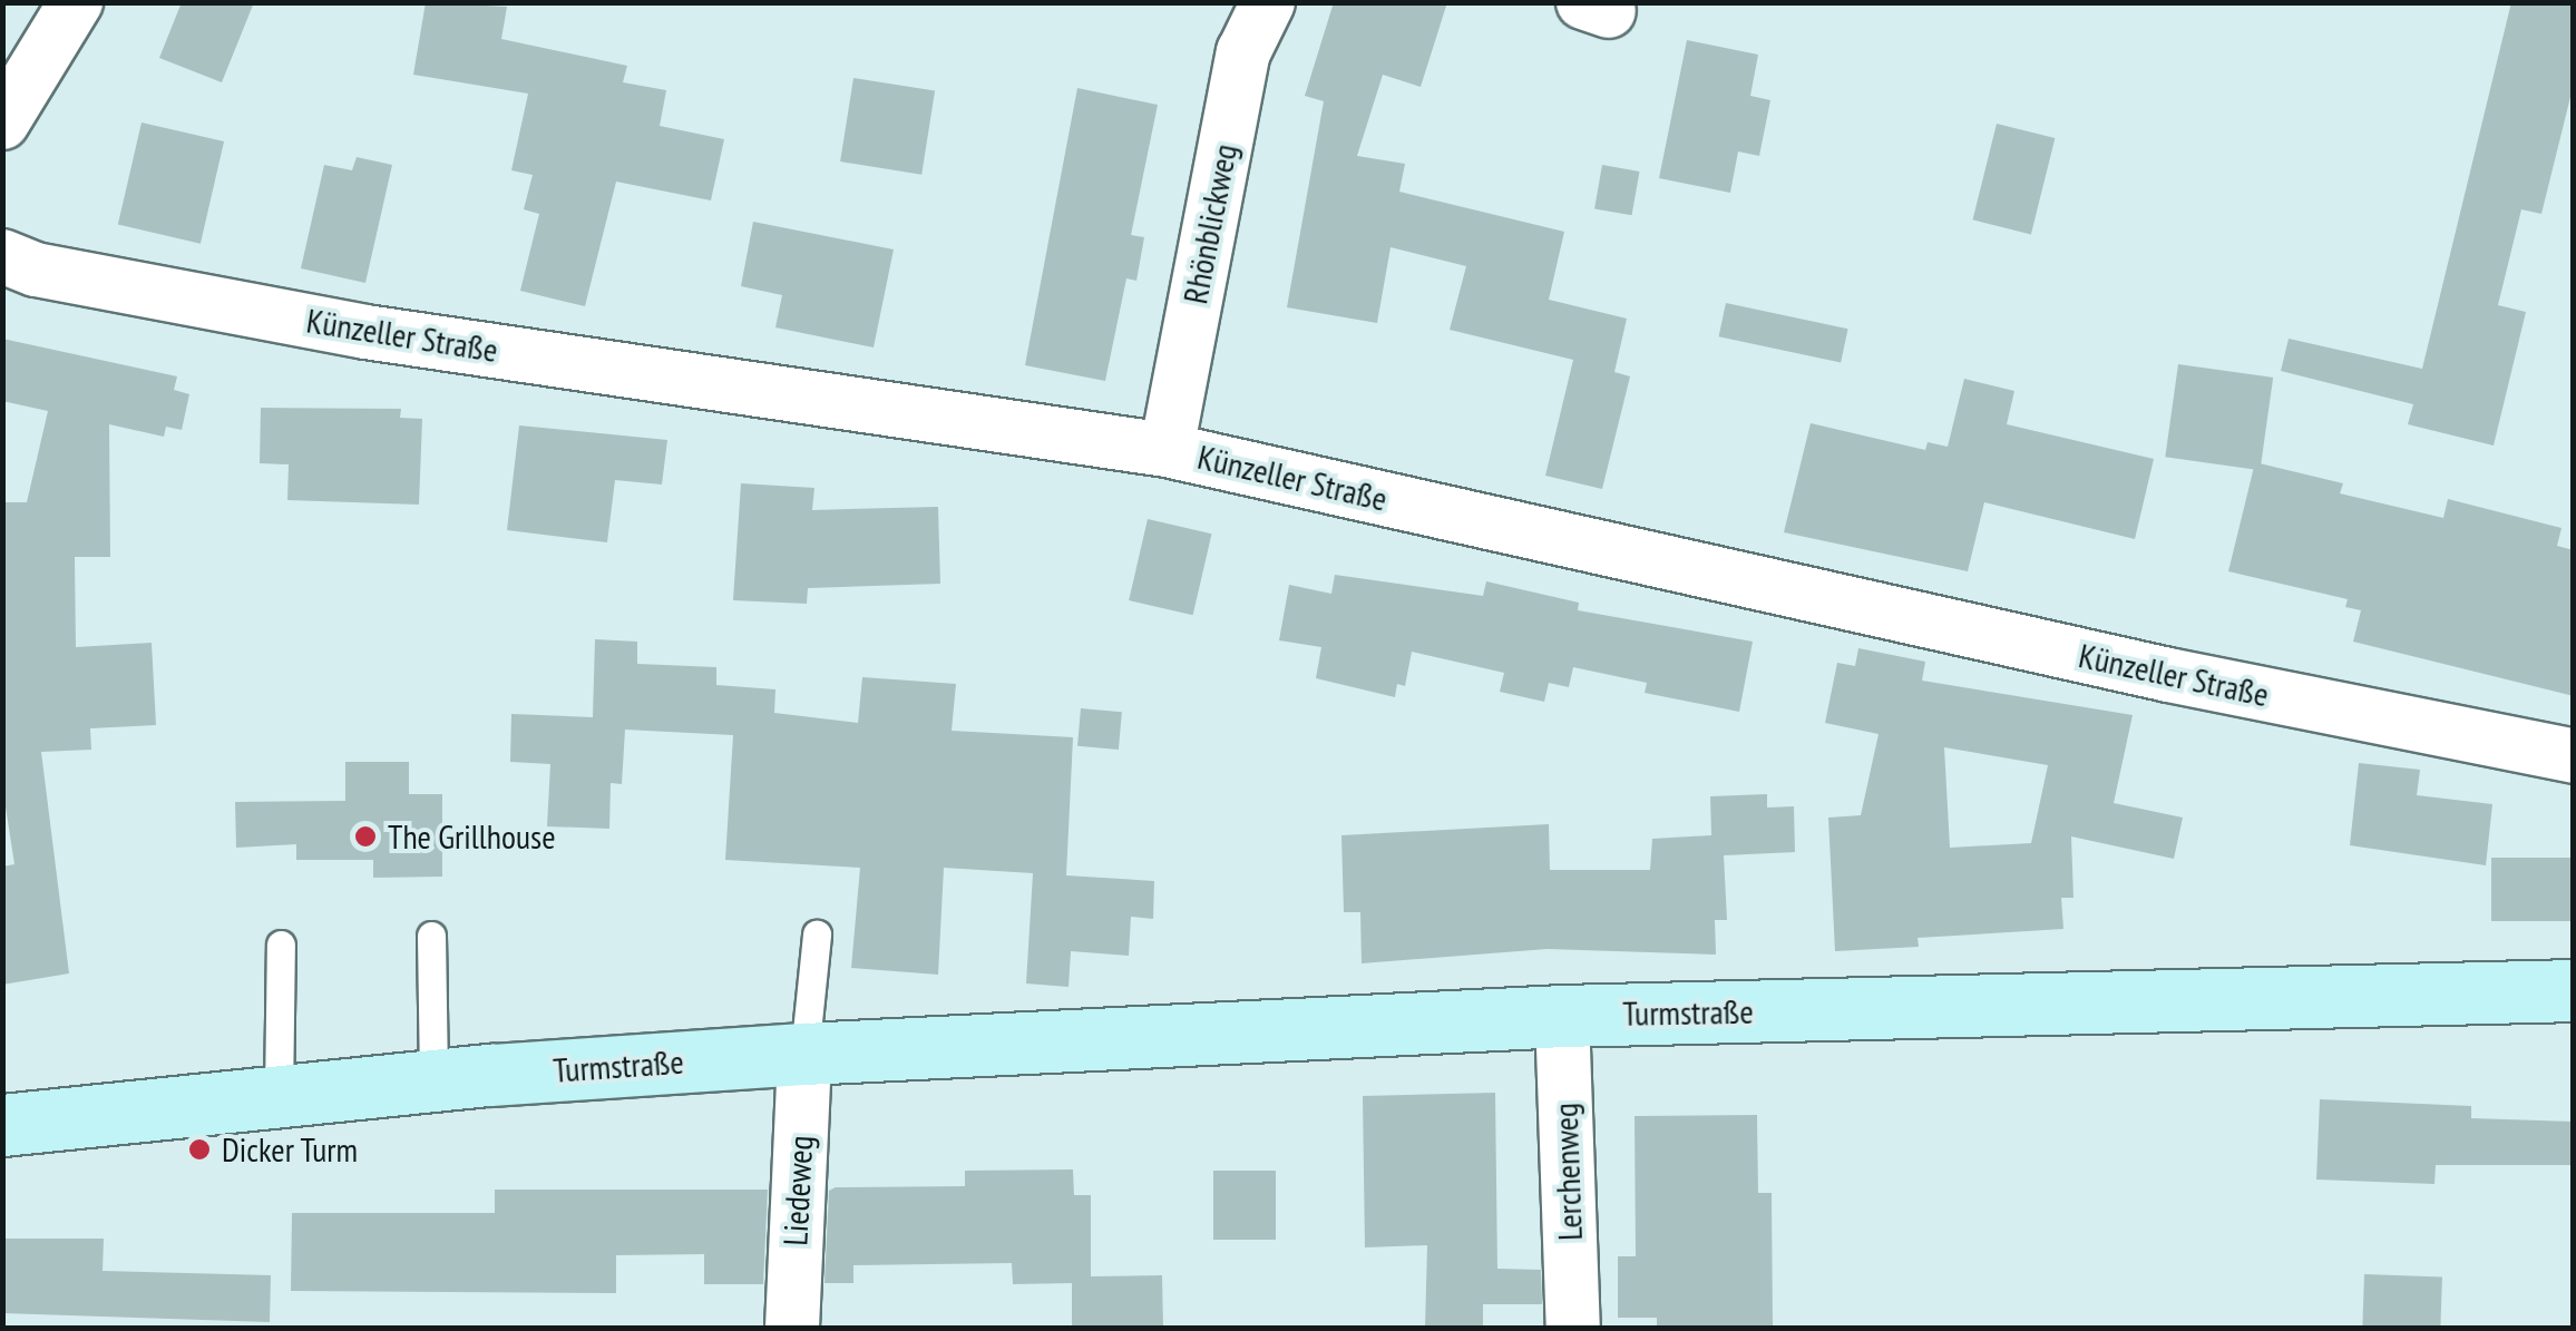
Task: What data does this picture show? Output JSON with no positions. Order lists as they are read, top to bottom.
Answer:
{
  "streets": {
    "main road": ["Turmstraße"],
    "street": [
      "Rhönblickweg",
      "Künzeller Straße",
      "Lerchenweg",
      "Liedeweg"
    ]
  },
  "crossings": [
    ["Rhönblickweg", "Künzeller Straße"],
    ["Turmstraße", "Lerchenweg"],
    ["Turmstraße", "Liedeweg"]
  ],
  "places": ["The Grillhouse", "Dicker Turm"]
}
